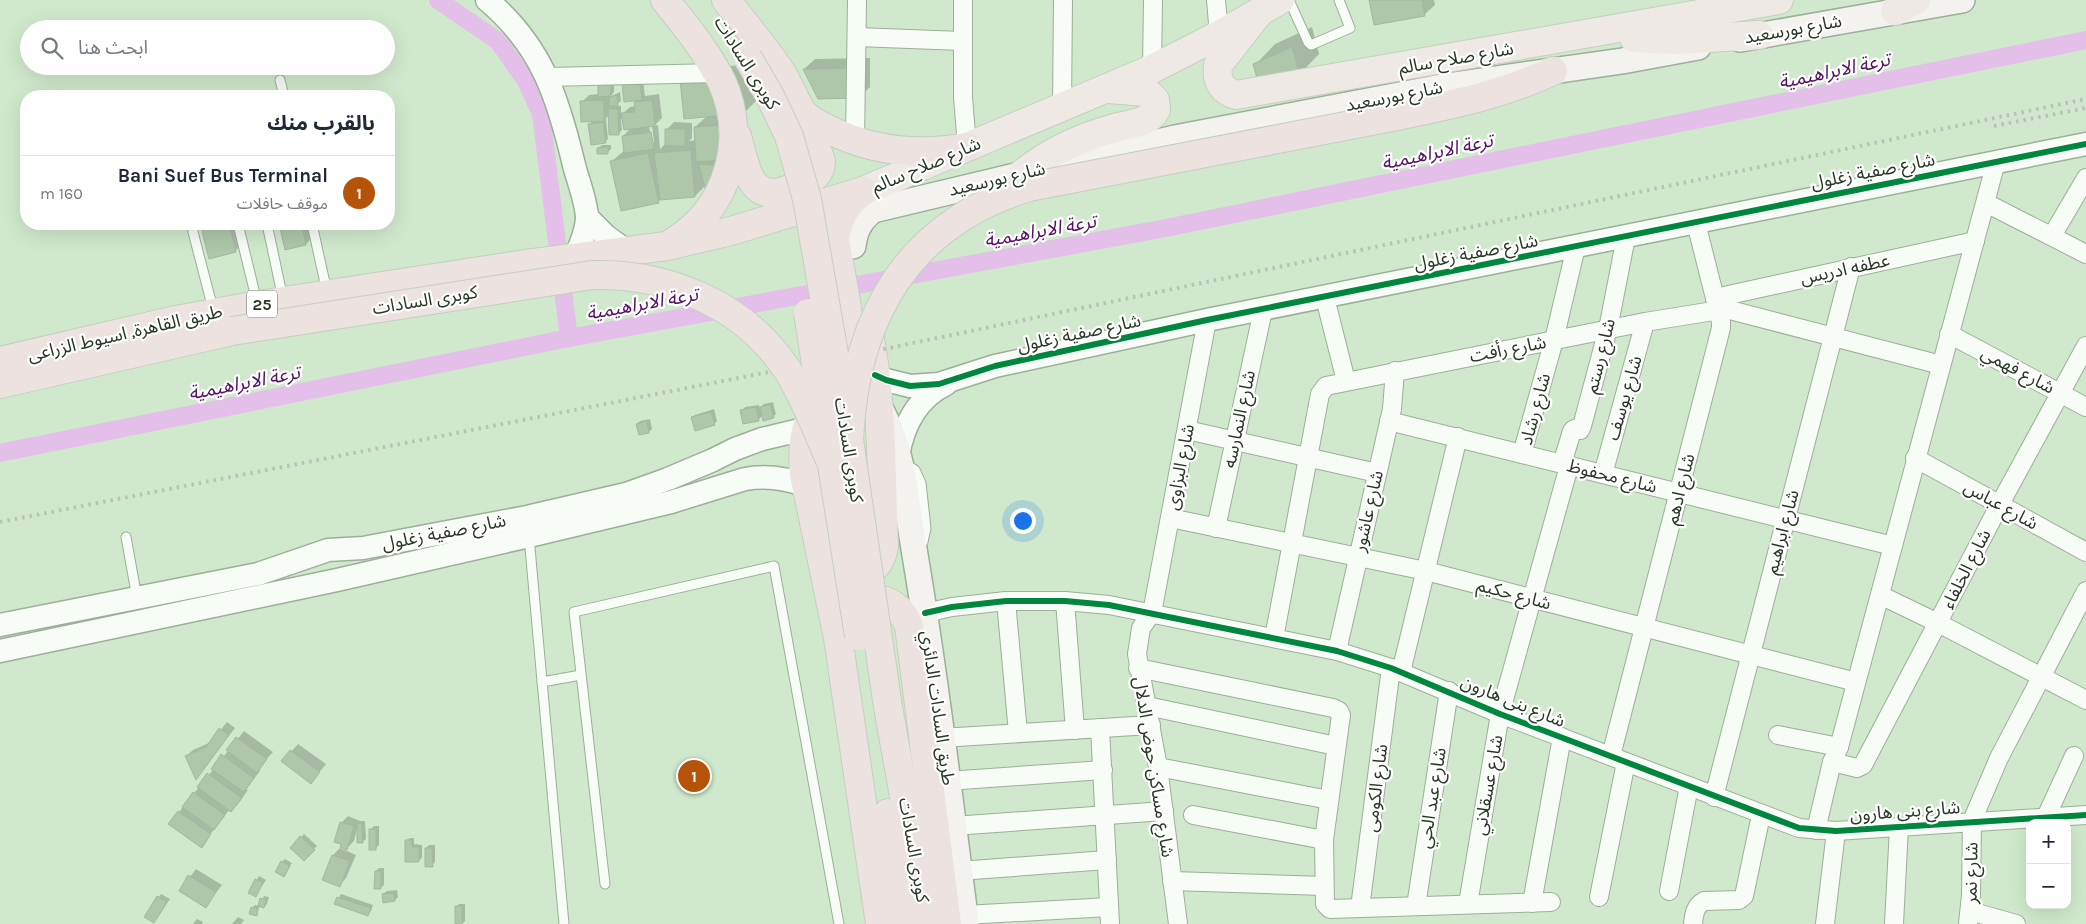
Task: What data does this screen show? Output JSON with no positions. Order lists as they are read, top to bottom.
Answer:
{
  "streets": {
    "highway": [
      "شارع صلاح سالم",
      "كوبرى السادات",
      "25",
      "طريق القاهرة, اسيوط الزراعى"
    ],
    "main road": ["شارع بورسعيد", "طريق السادات الدائري"],
    "street": [
      "شارع صفية زغلول",
      "عطفه ادريس",
      "شارع رأفت",
      "شارع رستم",
      "شارع فهمي",
      "شارع يوسف",
      "شارع رشاد",
      "شارع النمارسه",
      "شارع البزاوى",
      "شارع محفوظ",
      "شارع ادهم",
      "شارع عباس",
      "شارع عاشور",
      "شارع ابراهيم",
      "شارع الخلفاء",
      "شارع حكيم",
      "شارع بنى هارون",
      "شارع مساكن حوض الدلال",
      "شارع عسقلاني",
      "شارع الكومى",
      "شارع عبد الحي",
      "شارع نمر"
    ]
  },
  "crossings": [
    ["شارع صلاح سالم", "طريق القاهرة, اسيوط الزراعى"],
    ["كوبرى السادات", "طريق القاهرة, اسيوط الزراعى"],
    ["شارع صفية زغلول", "شارع رستم"],
    ["شارع صفية زغلول", "شارع رشاد"],
    ["شارع صفية زغلول", "شارع النمارسه"],
    ["شارع صفية زغلول", "شارع البزاوى"],
    ["شارع صفية زغلول", "شارع ادهم"],
    ["شارع صفية زغلول", "طريق السادات الدائري"],
    ["عطفه ادريس", "شارع رأفت"],
    ["عطفه ادريس", "شارع ادهم"],
    ["عطفه ادريس", "شارع ابراهيم"],
    ["شارع رأفت", "شارع رستم"],
    ["شارع رأفت", "شارع يوسف"],
    ["شارع رأفت", "شارع رشاد"],
    ["شارع رأفت", "شارع ادهم"],
    ["شارع رأفت", "شارع عاشور"],
    ["شارع رأفت", "شارع ابراهيم"],
    ["شارع رأفت", "شارع حكيم"],
    ["شارع رأفت", "شارع بنى هارون"],
    ["شارع رستم", "شارع محفوظ"],
    ["شارع رستم", "شارع عسقلاني"],
    ["شارع فهمي", "شارع الخلفاء"],
    ["شارع يوسف", "شارع محفوظ"],
    ["شارع رشاد", "شارع محفوظ"],
    ["شارع النمارسه", "شارع حكيم"],
    ["شارع البزاوى", "شارع حكيم"],
    ["شارع البزاوى", "شارع بنى هارون"],
    ["شارع البزاوى", "شارع مساكن حوض الدلال"],
    ["شارع محفوظ", "شارع ادهم"],
    ["شارع محفوظ", "شارع عاشور"],
    ["شارع محفوظ", "شارع ابراهيم"],
    ["شارع محفوظ", "شارع عسقلاني"],
    ["شارع محفوظ", "شارع الكومى"],
    ["شارع ادهم", "شارع حكيم"],
    ["شارع ادهم", "شارع بنى هارون"],
    ["شارع عباس", "شارع الخلفاء"],
    ["شارع عاشور", "شارع حكيم"],
    ["شارع عاشور", "شارع بنى هارون"],
    ["شارع ابراهيم", "شارع حكيم"],
    ["شارع ابراهيم", "شارع بنى هارون"],
    ["شارع حكيم", "شارع عسقلاني"],
    ["شارع حكيم", "شارع الكومى"],
    ["شارع بنى هارون", "طريق السادات الدائري"],
    ["شارع بنى هارون", "شارع مساكن حوض الدلال"],
    ["شارع بنى هارون", "شارع عسقلاني"],
    ["شارع بنى هارون", "شارع الكومى"],
    ["شارع بنى هارون", "شارع عبد الحي"],
    ["شارع بنى هارون", "شارع نمر"]
  ],
  "water": ["ترعة الابراهيمية"],
  "page": {
    "search": "ابحث هنا",
    "heading": "بالقرب منك",
    "list": [
      {
        "mark": "1",
        "name": "Bani Suef Bus Terminal",
        "note": "موقف حافلات",
        "value": "160 m"
      }
    ],
    "pins": "1",
    "map_buttons": ["+", "−"]
  }
}
